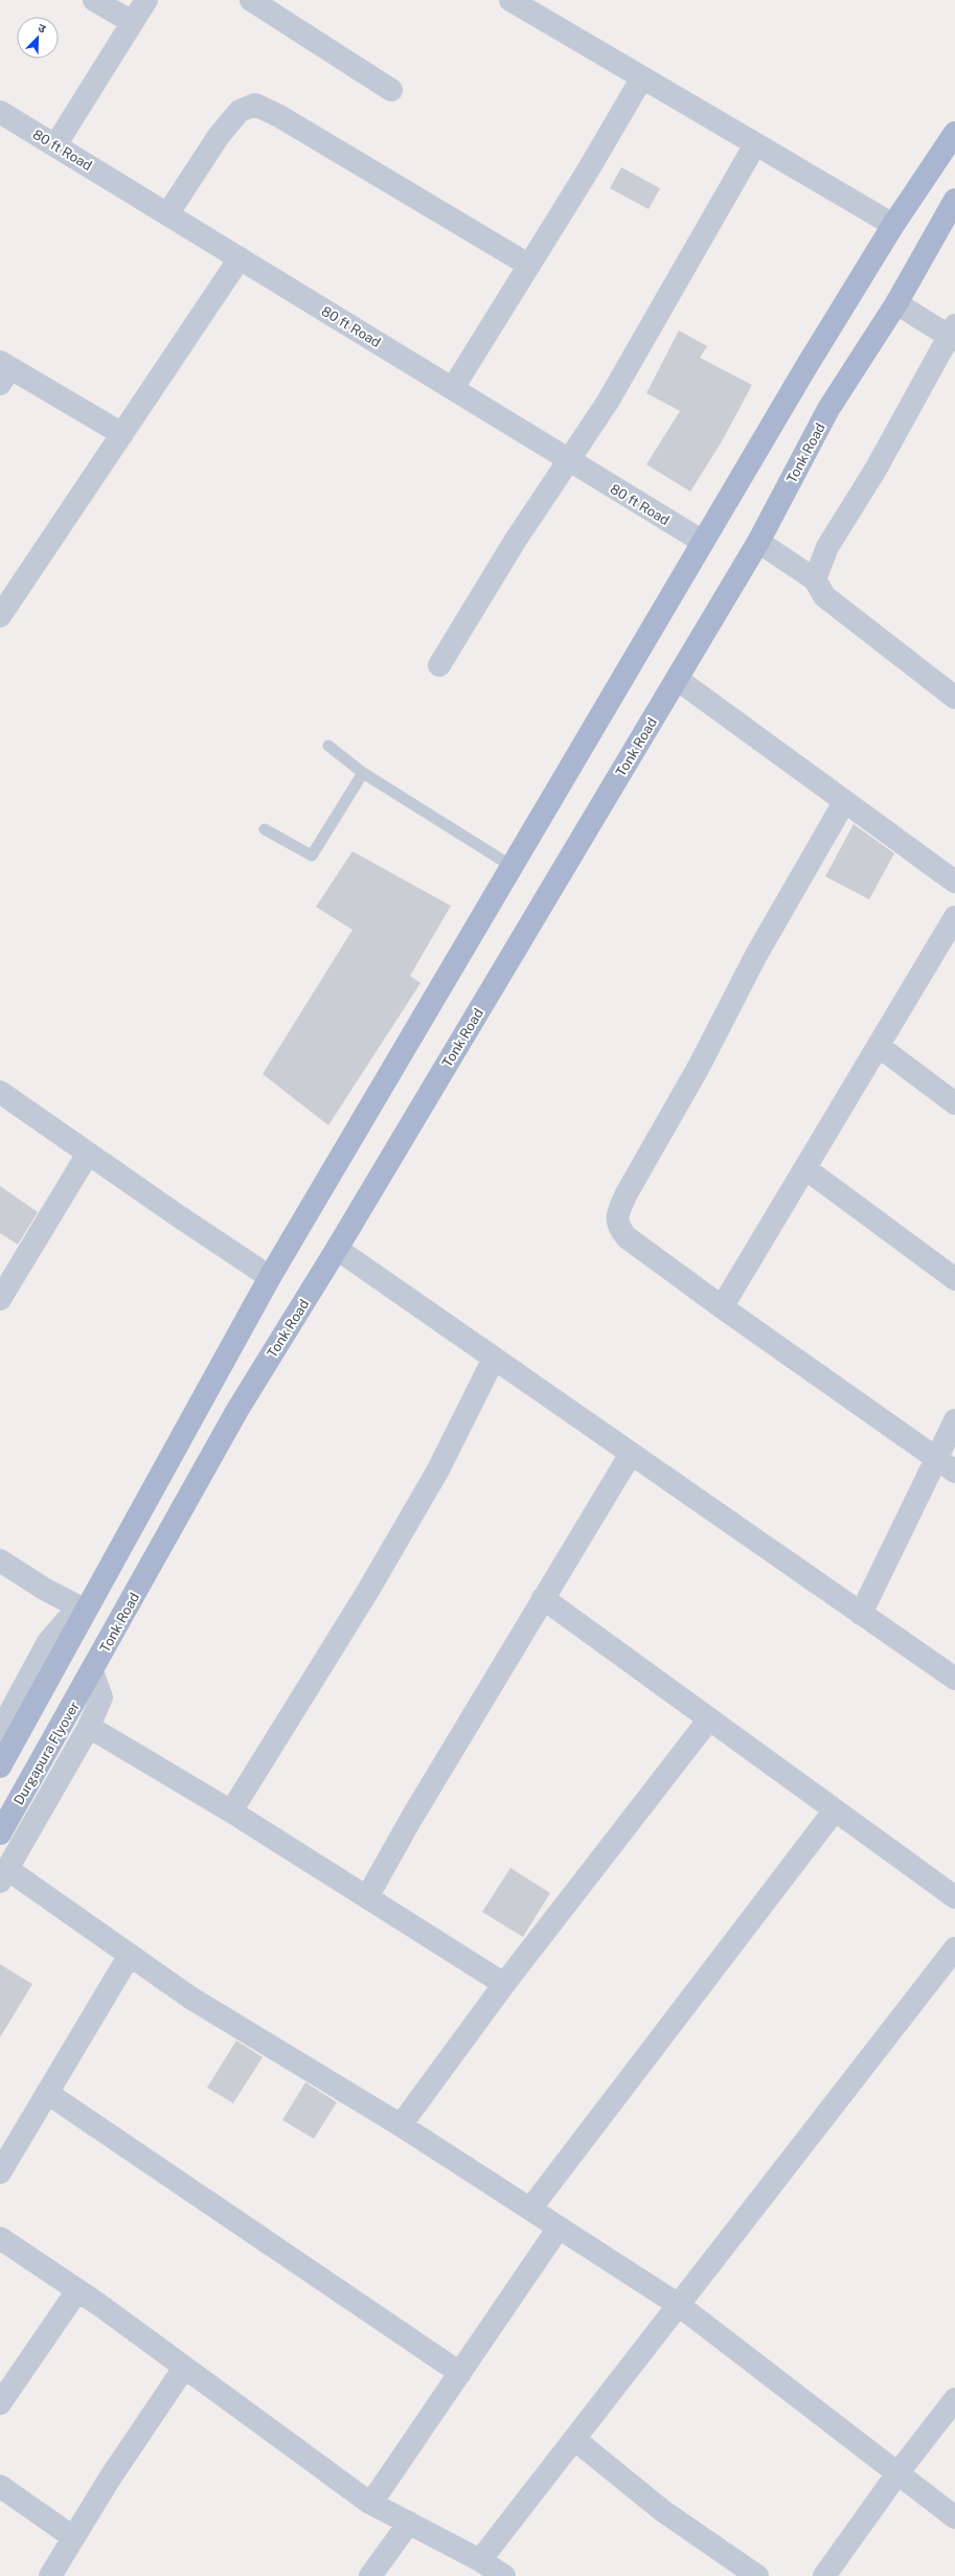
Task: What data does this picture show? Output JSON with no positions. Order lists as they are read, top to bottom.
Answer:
{
  "streets": {
    "main road": ["Tonk Road", "Durgapura Flyover"],
    "street": ["80 ft Road"]
  },
  "crossings": [
    ["Tonk Road", "Durgapura Flyover"]
  ],
  "north": "top right"
}
